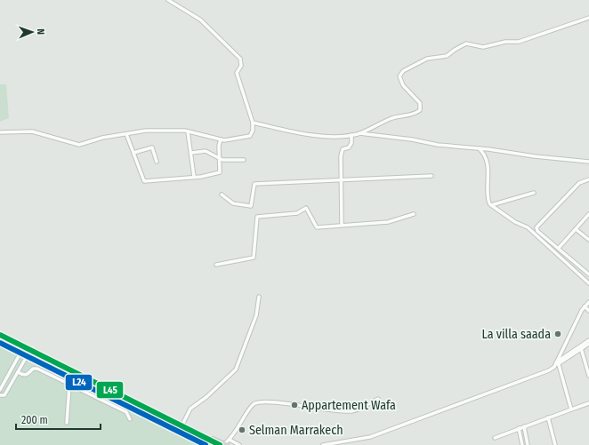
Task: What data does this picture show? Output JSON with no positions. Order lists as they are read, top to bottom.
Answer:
{
  "places": ["La villa saada", "Appartement Wafa", "Selman Marrakech"],
  "lines": ["transit line L45", "transit line L24"],
  "scale_bar": "200 m",
  "north": "right"
}
